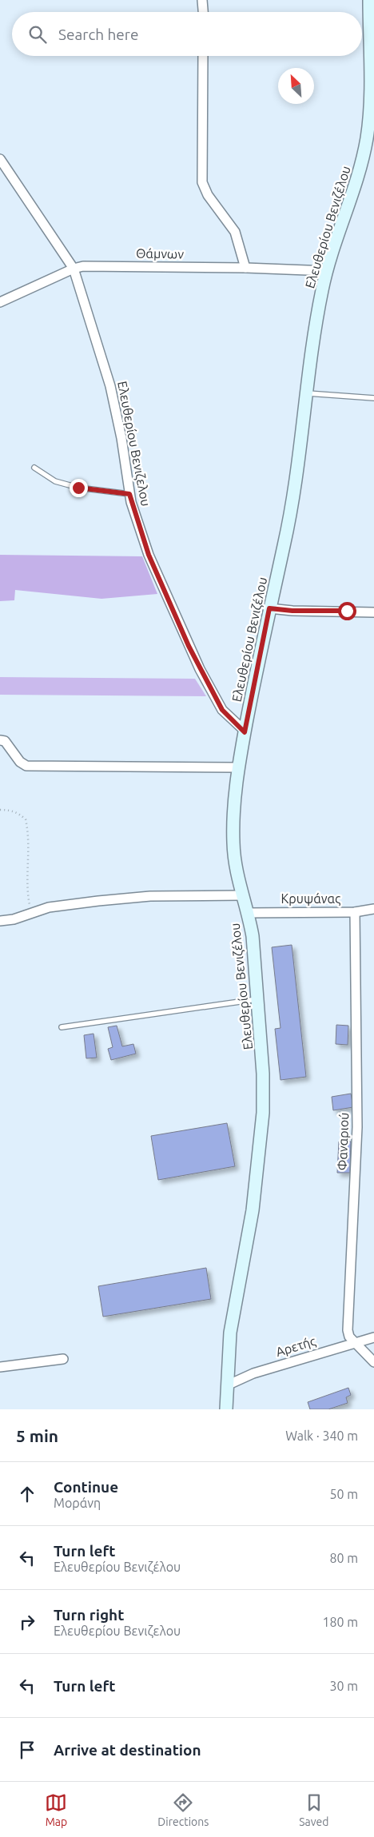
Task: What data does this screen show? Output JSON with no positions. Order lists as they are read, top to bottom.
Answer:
{
  "streets": {
    "main road": ["Ελευθερίου Βενιζέλου"],
    "street": [
      "Θάμνων",
      "Ελευθερίου Βενιζελου",
      "Κρυψάνας",
      "Φαναριού",
      "Αρετής"
    ]
  },
  "crossings": [
    ["Ελευθερίου Βενιζέλου", "Θάμνων"],
    ["Ελευθερίου Βενιζέλου", "Ελευθερίου Βενιζελου"],
    ["Ελευθερίου Βενιζέλου", "Κρυψάνας"],
    ["Ελευθερίου Βενιζέλου", "Αρετής"],
    ["Θάμνων", "Ελευθερίου Βενιζελου"],
    ["Κρυψάνας", "Φαναριού"],
    ["Φαναριού", "Αρετής"]
  ],
  "north": "top left",
  "page": {
    "search": "Search here",
    "heading": ["5 min", "Walk · 340 m"],
    "list": [
      ["Continue", "Μοράνη", "50 m"],
      ["Turn left", "Ελευθερίου Βενιζέλου", "80 m"],
      ["Turn right", "Ελευθερίου Βενιζελου", "180 m"],
      ["Turn left", "30 m"],
      "Arrive at destination"
    ],
    "nav": ["Map", "Directions", "Saved"]
  }
}
